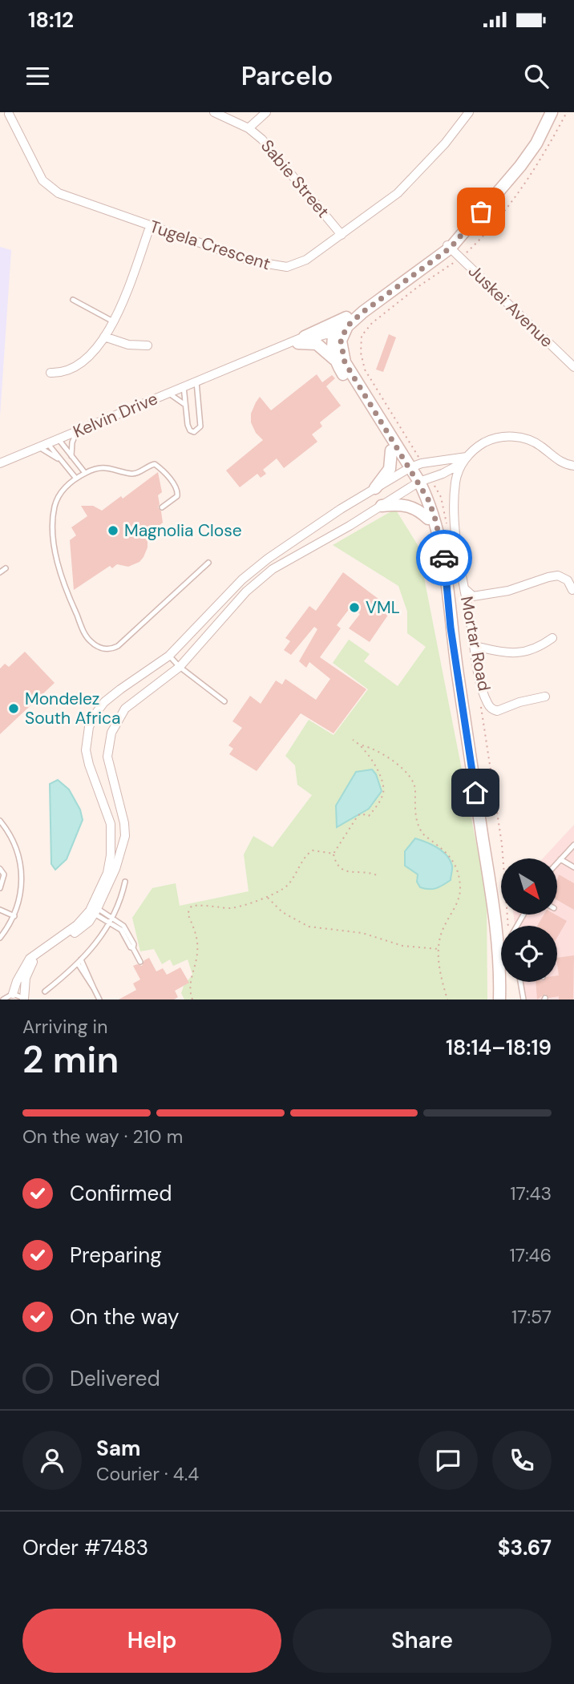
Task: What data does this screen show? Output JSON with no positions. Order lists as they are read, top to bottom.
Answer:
{
  "streets": {
    "street": [
      "Sabie Street",
      "Tugela Crescent",
      "Juskei Avenue",
      "Kelvin Drive",
      "Mortar Road"
    ]
  },
  "crossings": [
    ["Sabie Street", "Tugela Crescent"]
  ],
  "places": ["Magnolia Close", "VML", "Mondelez South Africa"],
  "north": "bottom right",
  "page": {
    "status": "18:12",
    "header": "Parcelo",
    "heading": ["2 min", "Arriving in", "18:14–18:19"],
    "panel": [
      "Sam",
      "Courier · 4.4",
      "Order #7483",
      "$3.67"
    ],
    "bar": "On the way · 210 m",
    "list": [
      ["Confirmed", "17:43"],
      ["Preparing", "17:46"],
      ["On the way", "17:57"],
      "Delivered"
    ],
    "buttons": ["Help", "Share"]
  }
}
